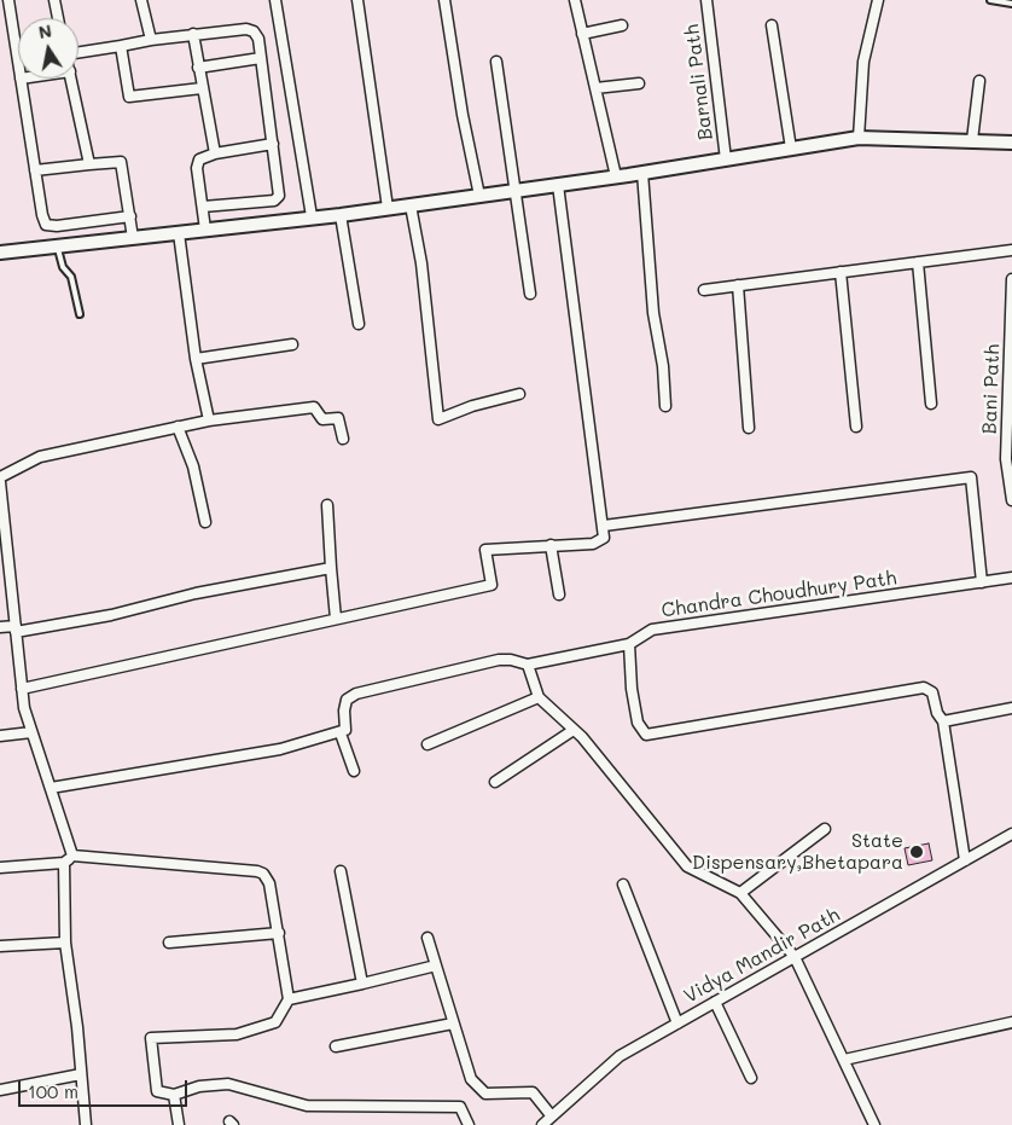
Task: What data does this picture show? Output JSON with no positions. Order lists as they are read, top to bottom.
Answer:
{
  "streets": {
    "street": [
      "Barnali Path",
      "Bani Path",
      "Chandra Choudhury Path",
      "Vidya Mandir Path"
    ]
  },
  "places": ["State Dispensary,Bhetapara"],
  "scale_bar": "100 m",
  "north": "top"
}
